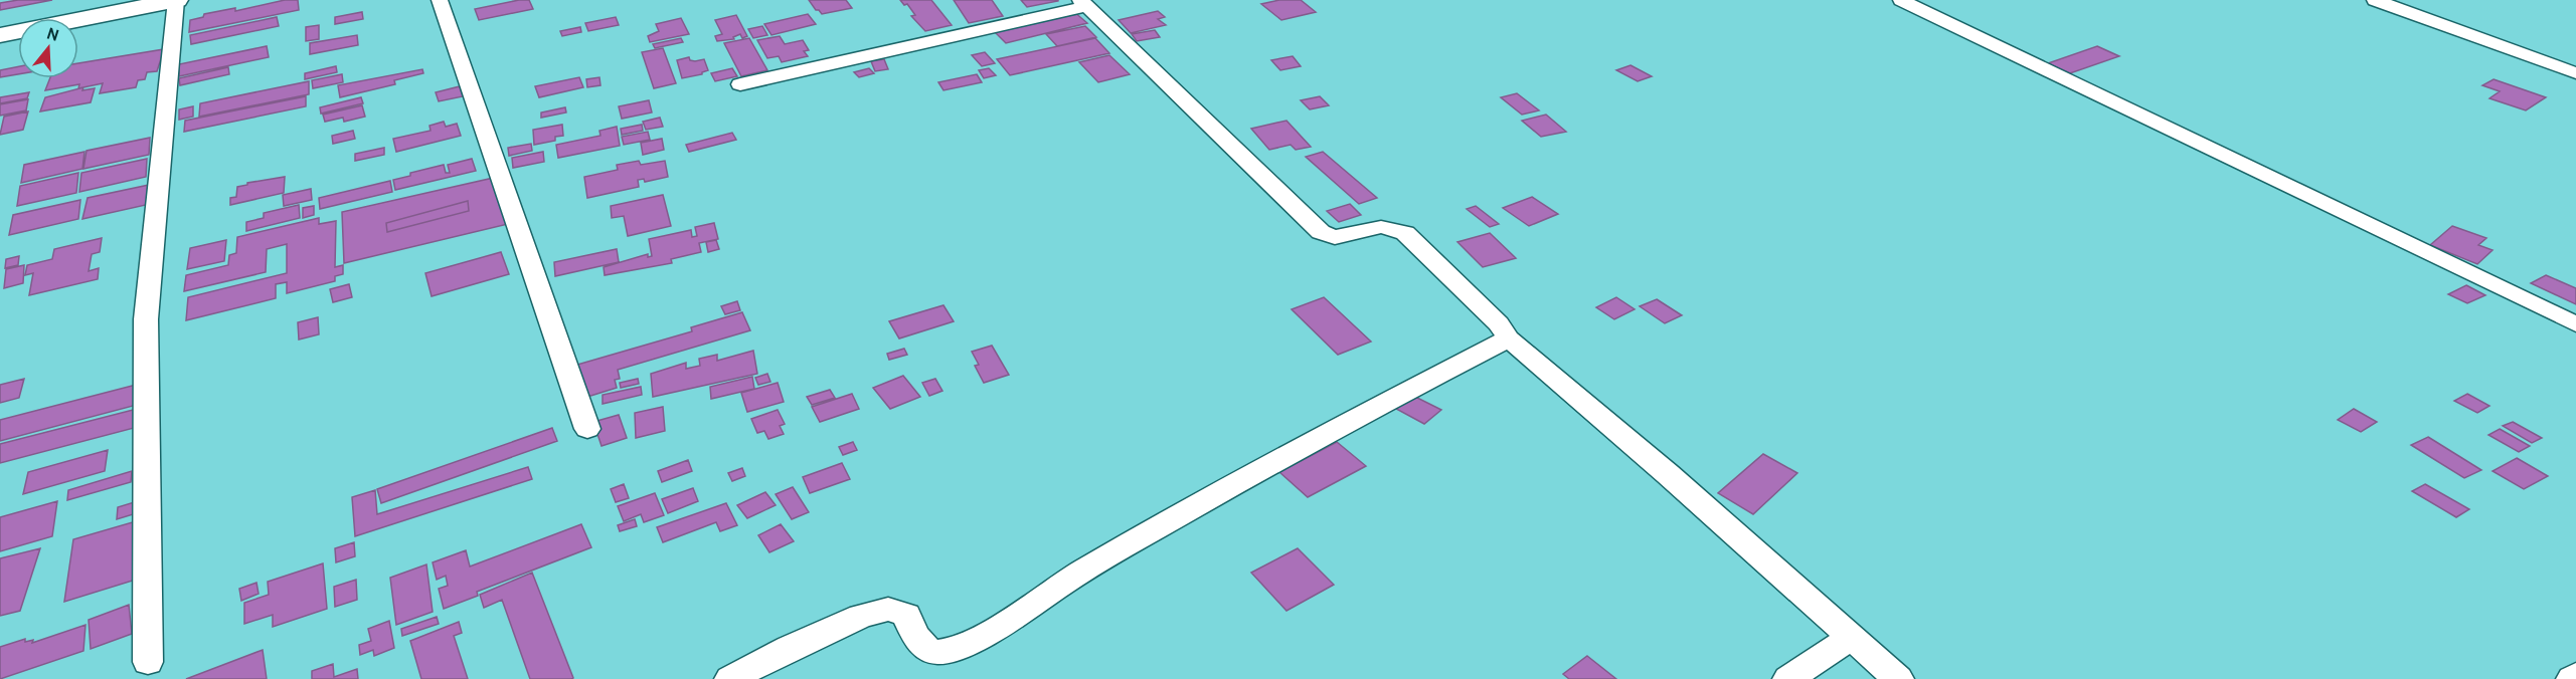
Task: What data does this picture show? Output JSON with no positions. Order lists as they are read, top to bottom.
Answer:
{
  "north": "top"
}
